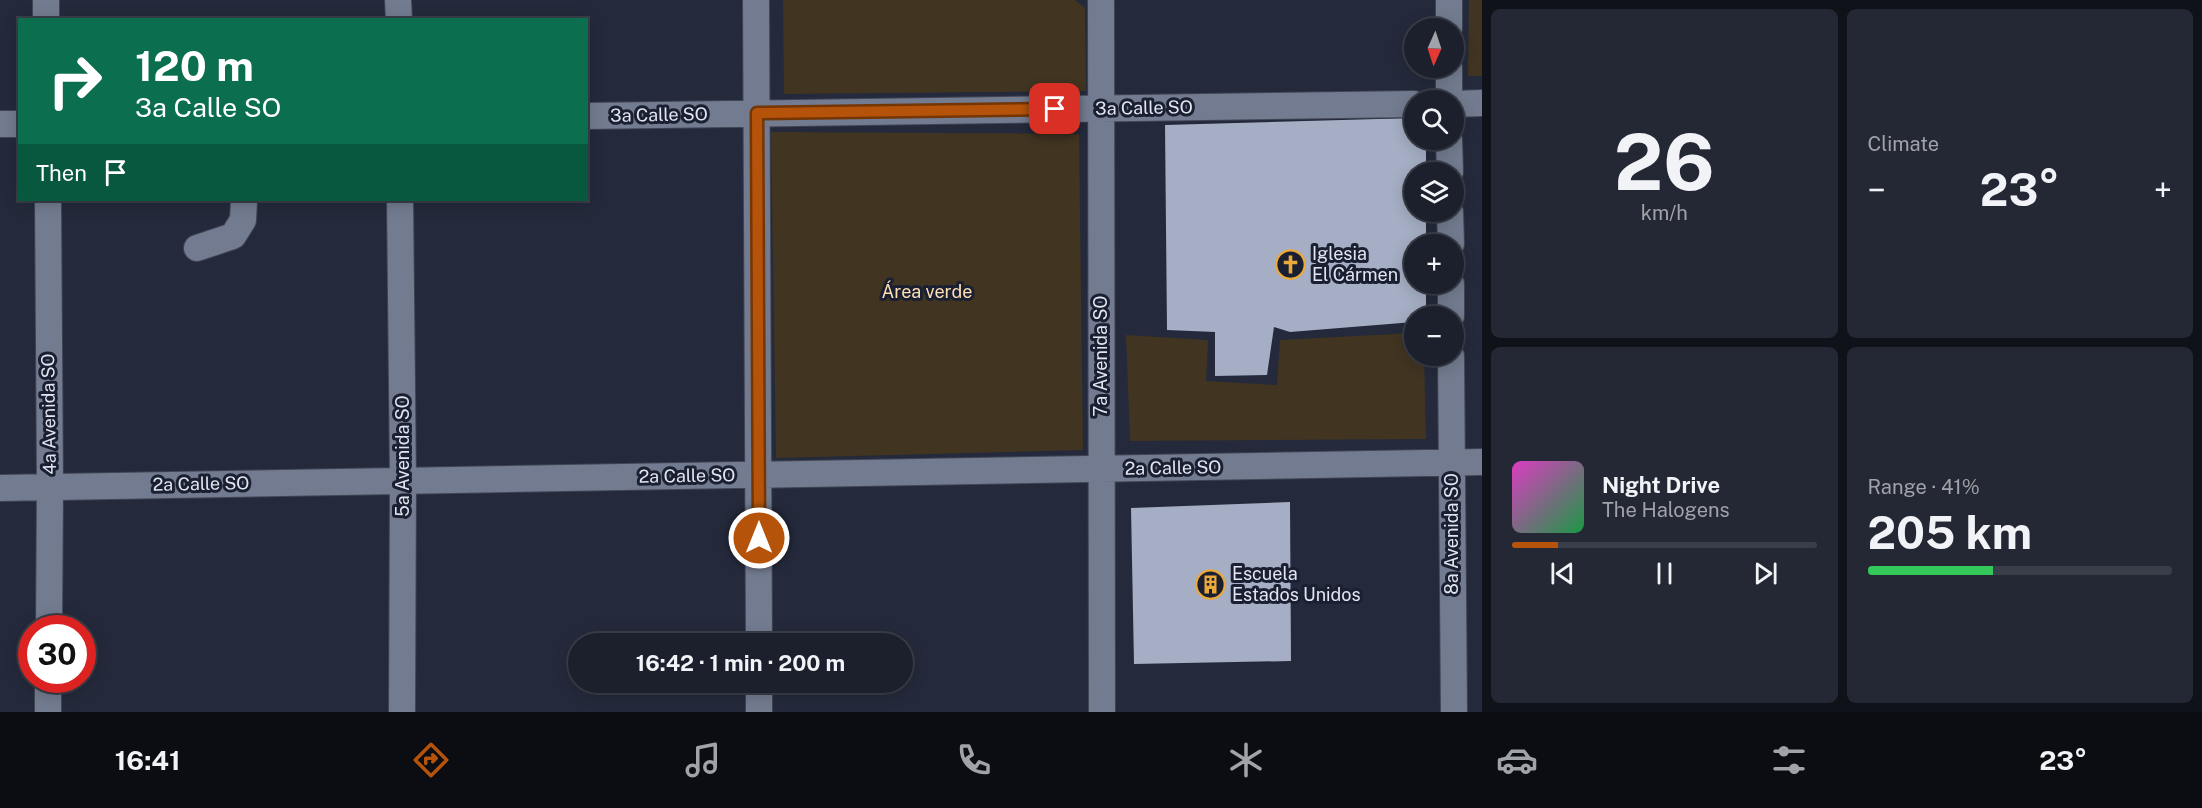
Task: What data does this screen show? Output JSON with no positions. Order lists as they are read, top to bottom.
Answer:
{
  "streets": {
    "street": [
      "3a Calle SO",
      "7a Avenida SO",
      "4a Avenida SO",
      "5a Avenida SO",
      "2a Calle SO",
      "8a Avenida SO"
    ]
  },
  "crossings": [
    ["3a Calle SO", "7a Avenida SO"],
    ["7a Avenida SO", "2a Calle SO"],
    ["4a Avenida SO", "2a Calle SO"],
    ["5a Avenida SO", "2a Calle SO"],
    ["2a Calle SO", "8a Avenida SO"]
  ],
  "parks": ["Área verde"],
  "places": {
    "church": ["Iglesia El Cármen"],
    "building": ["Escuela Estados Unidos"]
  },
  "north": "bottom",
  "page": {
    "tile": [
      ["26", "km/h"],
      "Climate",
      ["Range · 41%", "205 km"]
    ],
    "map_buttons": ["+", "−"],
    "turn": ["120 m", "3a Calle SO"],
    "then": "Then",
    "heat": ["−", "23°", "+"],
    "song": ["Night Drive", "The Halogens"],
    "limit": "30",
    "trip": "16:42 · 1 min · 200 m",
    "tabs": ["16:41", "23°"]
  }
}
